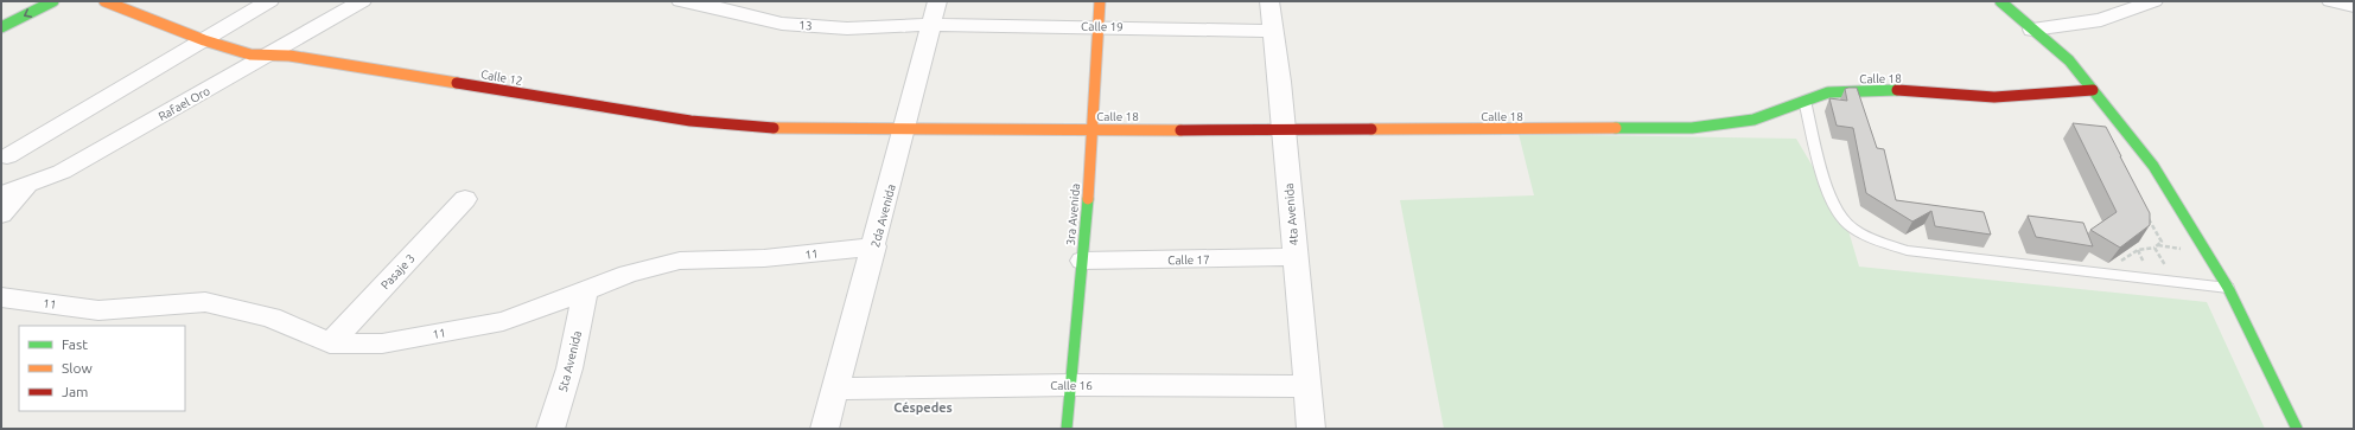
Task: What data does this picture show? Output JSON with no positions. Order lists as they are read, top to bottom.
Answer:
{
  "streets": {
    "street": [
      "13",
      "Calle 19",
      "Calle 12",
      "Calle 18",
      "Rafael Oro",
      "3ra Avenida",
      "4ta Avenida",
      "2da Avenida",
      "11",
      "Calle 17",
      "Pasaje 3",
      "5ta Avenida",
      "Calle 16"
    ]
  },
  "crossings": [
    ["13", "Calle 19"],
    ["13", "2da Avenida"],
    ["Calle 19", "3ra Avenida"],
    ["Calle 19", "4ta Avenida"],
    ["Calle 19", "2da Avenida"],
    ["Calle 12", "Calle 18"],
    ["Calle 12", "Rafael Oro"],
    ["Calle 12", "2da Avenida"],
    ["Calle 18", "3ra Avenida"],
    ["Calle 18", "4ta Avenida"],
    ["Calle 18", "2da Avenida"],
    ["3ra Avenida", "Calle 17"],
    ["3ra Avenida", "Calle 16"],
    ["4ta Avenida", "Calle 17"],
    ["4ta Avenida", "Calle 16"],
    ["2da Avenida", "11"],
    ["2da Avenida", "Calle 16"],
    ["11", "Pasaje 3"],
    ["11", "5ta Avenida"]
  ],
  "districts": ["Céspedes"],
  "legend": ["Fast", "Slow", "Jam"]
}
